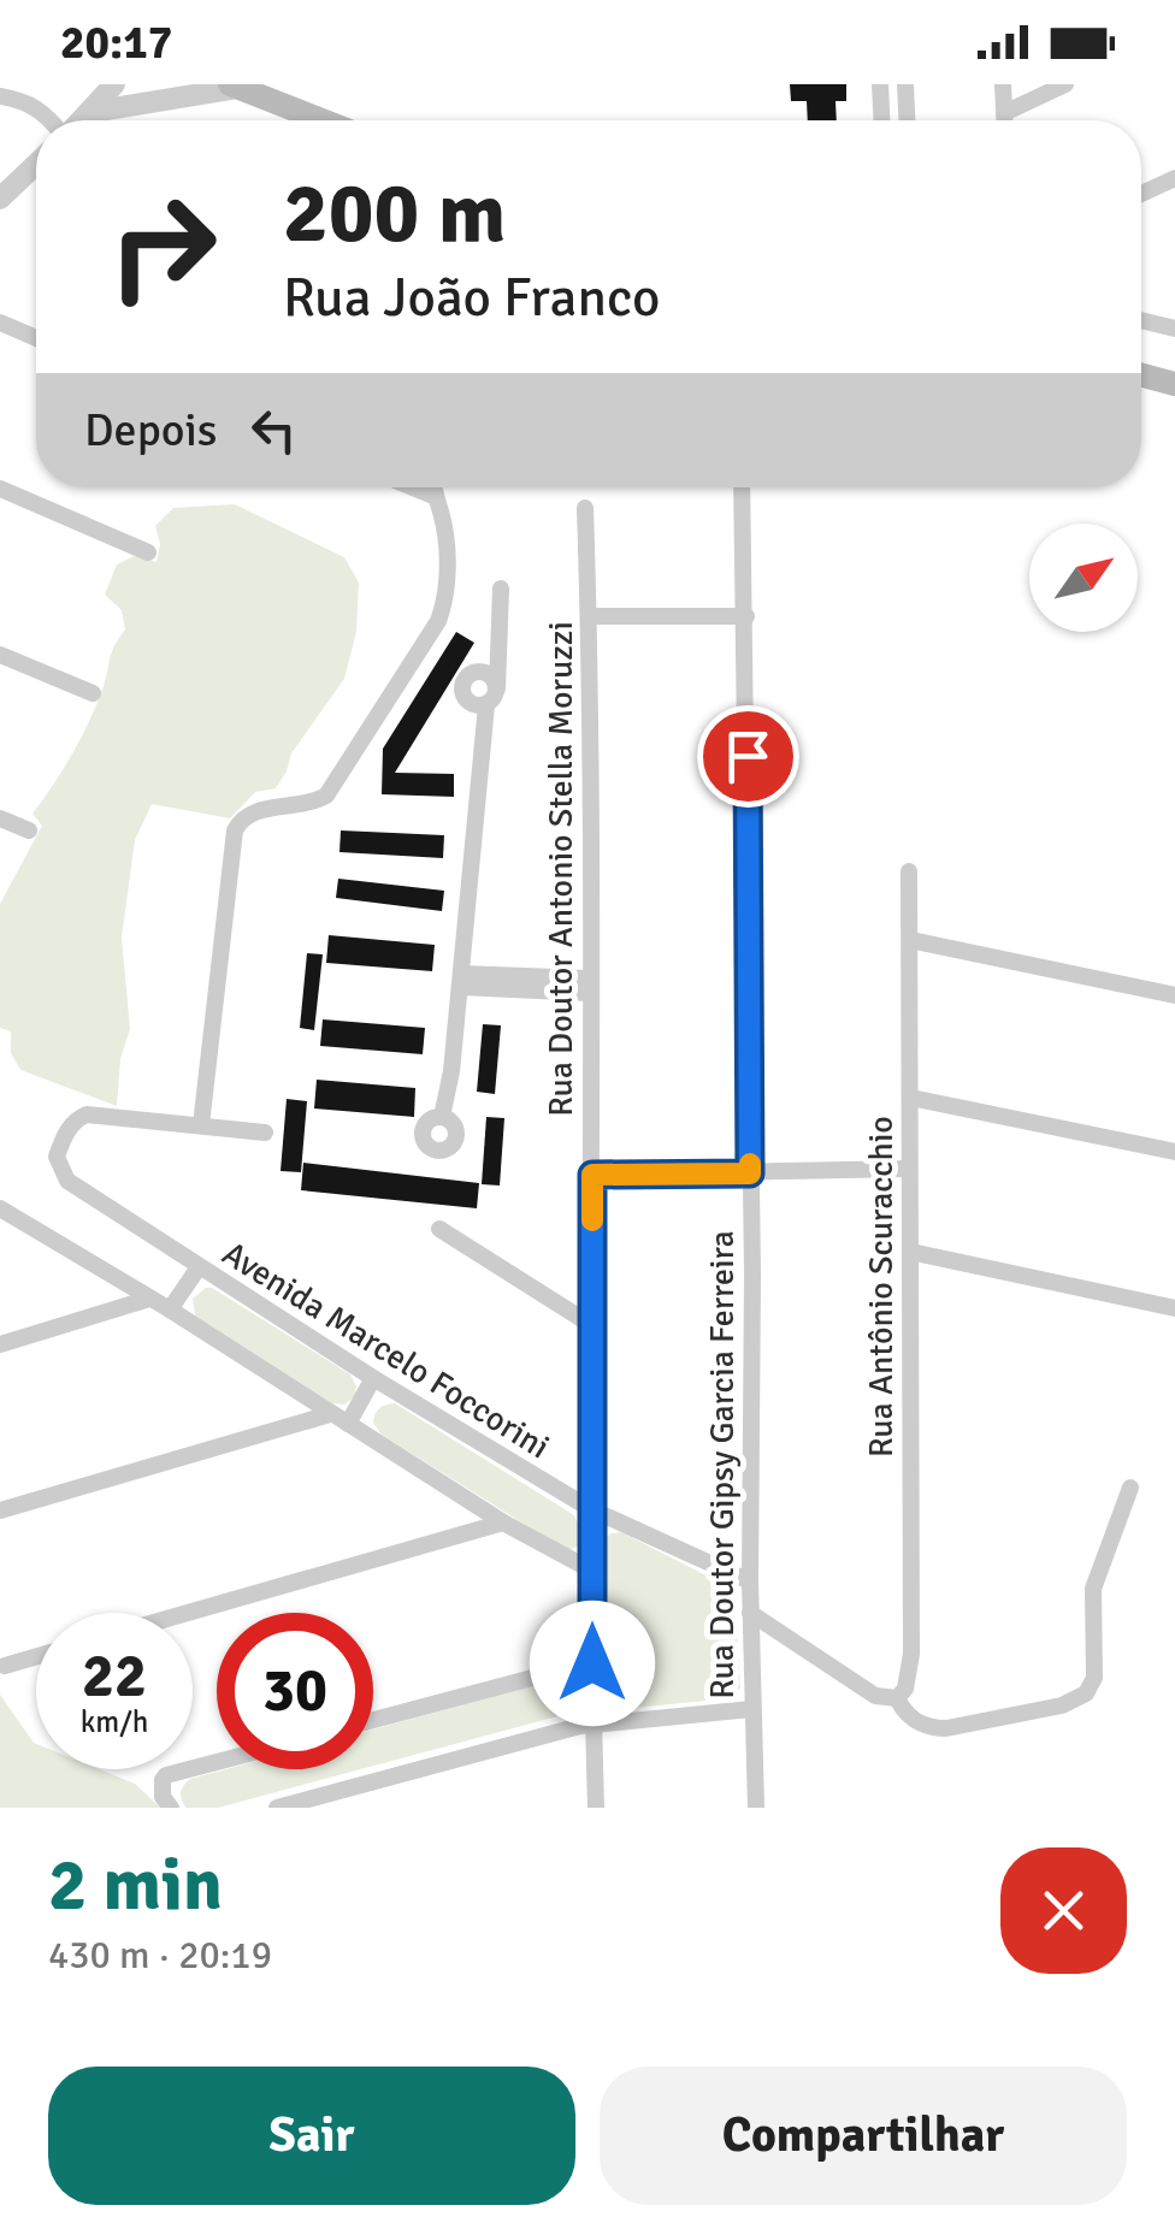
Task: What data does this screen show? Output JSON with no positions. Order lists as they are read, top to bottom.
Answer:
{
  "streets": {
    "street": [
      "Rua Doutor Antonio Stella Moruzzi",
      "Rua Antônio Scuracchio",
      "Avenida Marcelo Foccorini",
      "Rua Doutor Gipsy Garcia Ferreira"
    ]
  },
  "crossings": [
    ["Rua Doutor Antonio Stella Moruzzi", "Avenida Marcelo Foccorini"],
    ["Avenida Marcelo Foccorini", "Rua Doutor Gipsy Garcia Ferreira"]
  ],
  "north": "top right",
  "page": {
    "status": "20:17",
    "turn": ["200 m", "Rua João Franco"],
    "then": "Depois",
    "speed": "22 km/h",
    "limit": "30",
    "heading": ["2 min", "430 m · 20:19"],
    "buttons": ["Sair", "Compartilhar"]
  }
}
